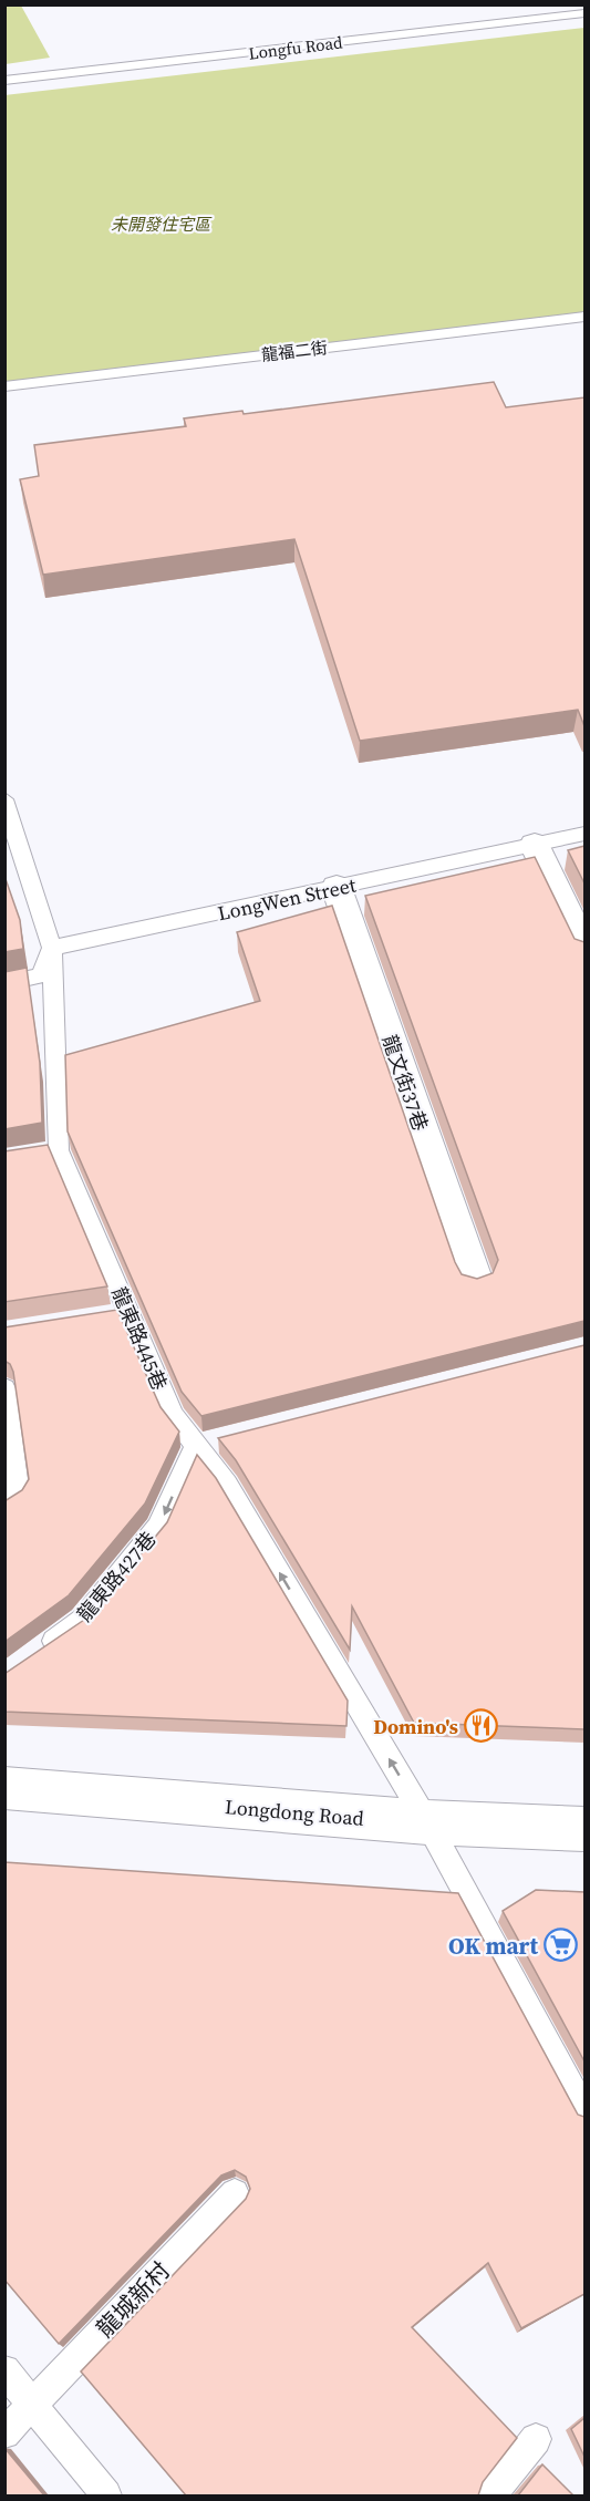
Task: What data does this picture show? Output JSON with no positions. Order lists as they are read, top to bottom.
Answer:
{
  "streets": {
    "street": ["龍文街37巷", "Longdong Road"],
    "lane": [
      "Longfu Road",
      "龍福二街",
      "LongWen Street",
      "龍東路445巷",
      "龍東路427巷",
      "龍城新村"
    ]
  },
  "crossings": [
    ["LongWen Street", "龍文街37巷"],
    ["LongWen Street", "龍東路445巷"],
    ["龍東路445巷", "龍東路427巷"],
    ["龍東路445巷", "Longdong Road"]
  ],
  "one_way": ["龍東路427巷"],
  "parks": ["未開發住宅區"],
  "places": {
    "restaurant": ["Domino's"],
    "supermarket": ["OK mart"]
  }
}
